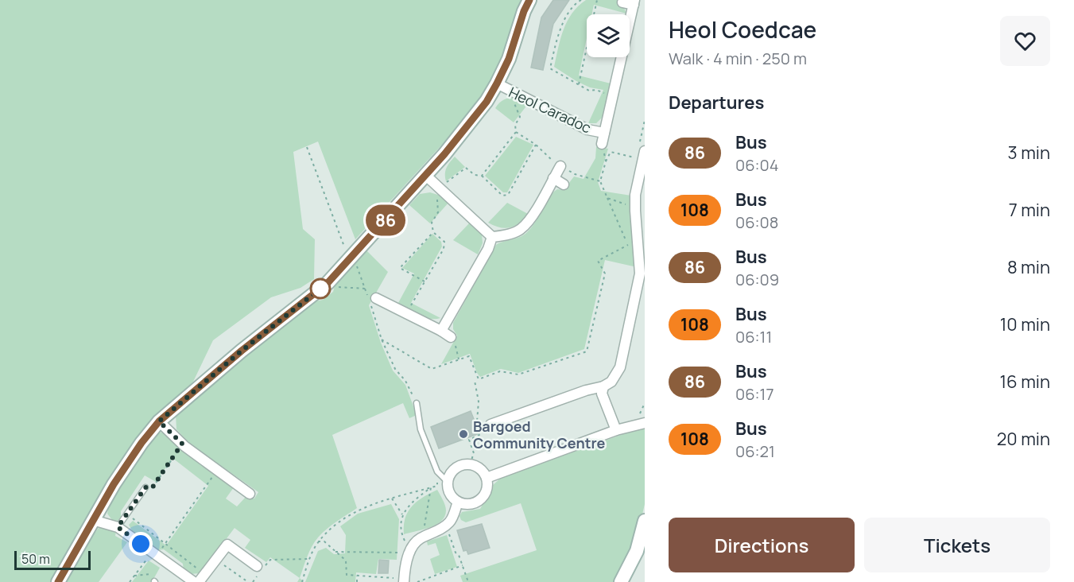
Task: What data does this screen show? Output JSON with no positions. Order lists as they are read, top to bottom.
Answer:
{
  "streets": {
    "street": ["Heol Caradoc"]
  },
  "places": ["Bargoed Community Centre"],
  "lines": ["bus line 86"],
  "scale_bar": "50 m",
  "page": {
    "on_map": "86",
    "heading": [
      ["Heol Coedcae", "Walk · 4 min · 250 m"],
      "Departures"
    ],
    "list": [
      {
        "mark": "86",
        "name": "Bus",
        "note": "06:04",
        "value": "3 min"
      },
      {
        "mark": "108",
        "name": "Bus",
        "note": "06:08",
        "value": "7 min"
      },
      {
        "mark": "86",
        "name": "Bus",
        "note": "06:09",
        "value": "8 min"
      },
      {
        "mark": "108",
        "name": "Bus",
        "note": "06:11",
        "value": "10 min"
      },
      {
        "mark": "86",
        "name": "Bus",
        "note": "06:17",
        "value": "16 min"
      },
      {
        "mark": "108",
        "name": "Bus",
        "note": "06:21",
        "value": "20 min"
      }
    ],
    "buttons": ["Directions", "Tickets"],
    "scale": "50 m"
  }
}
